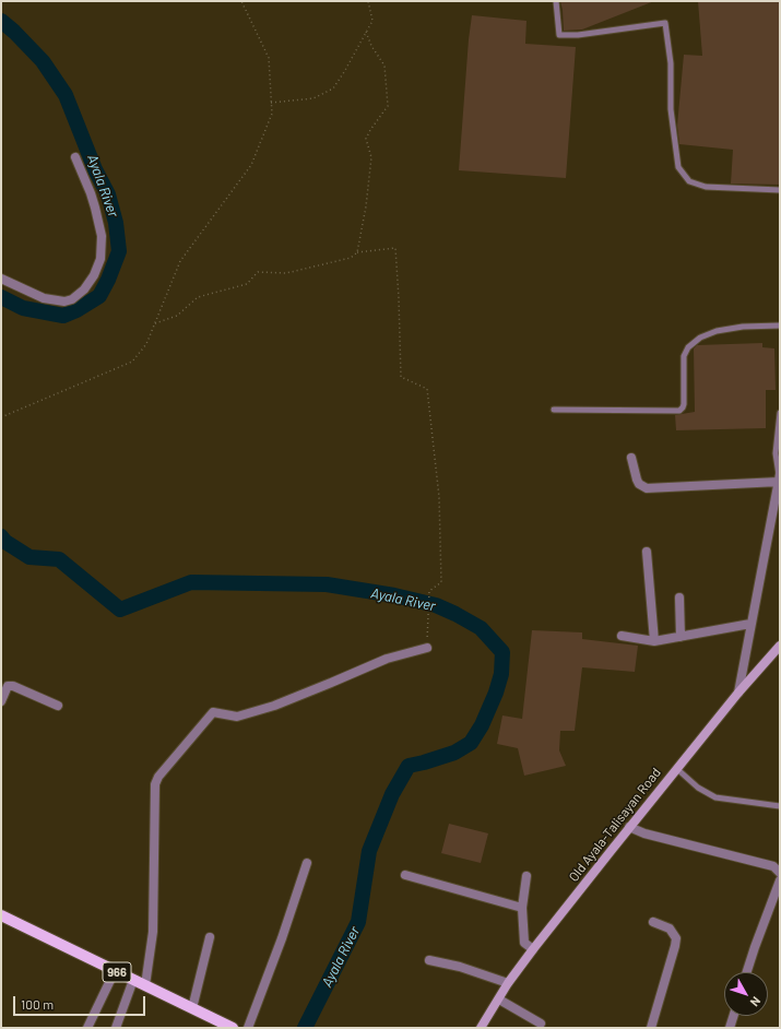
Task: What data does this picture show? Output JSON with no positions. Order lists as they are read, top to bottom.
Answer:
{
  "streets": {
    "main road": ["966"],
    "street": ["Old Ayala-Talisayan Road"]
  },
  "water": ["Ayala River"],
  "scale_bar": "100 m",
  "north": "bottom right"
}
